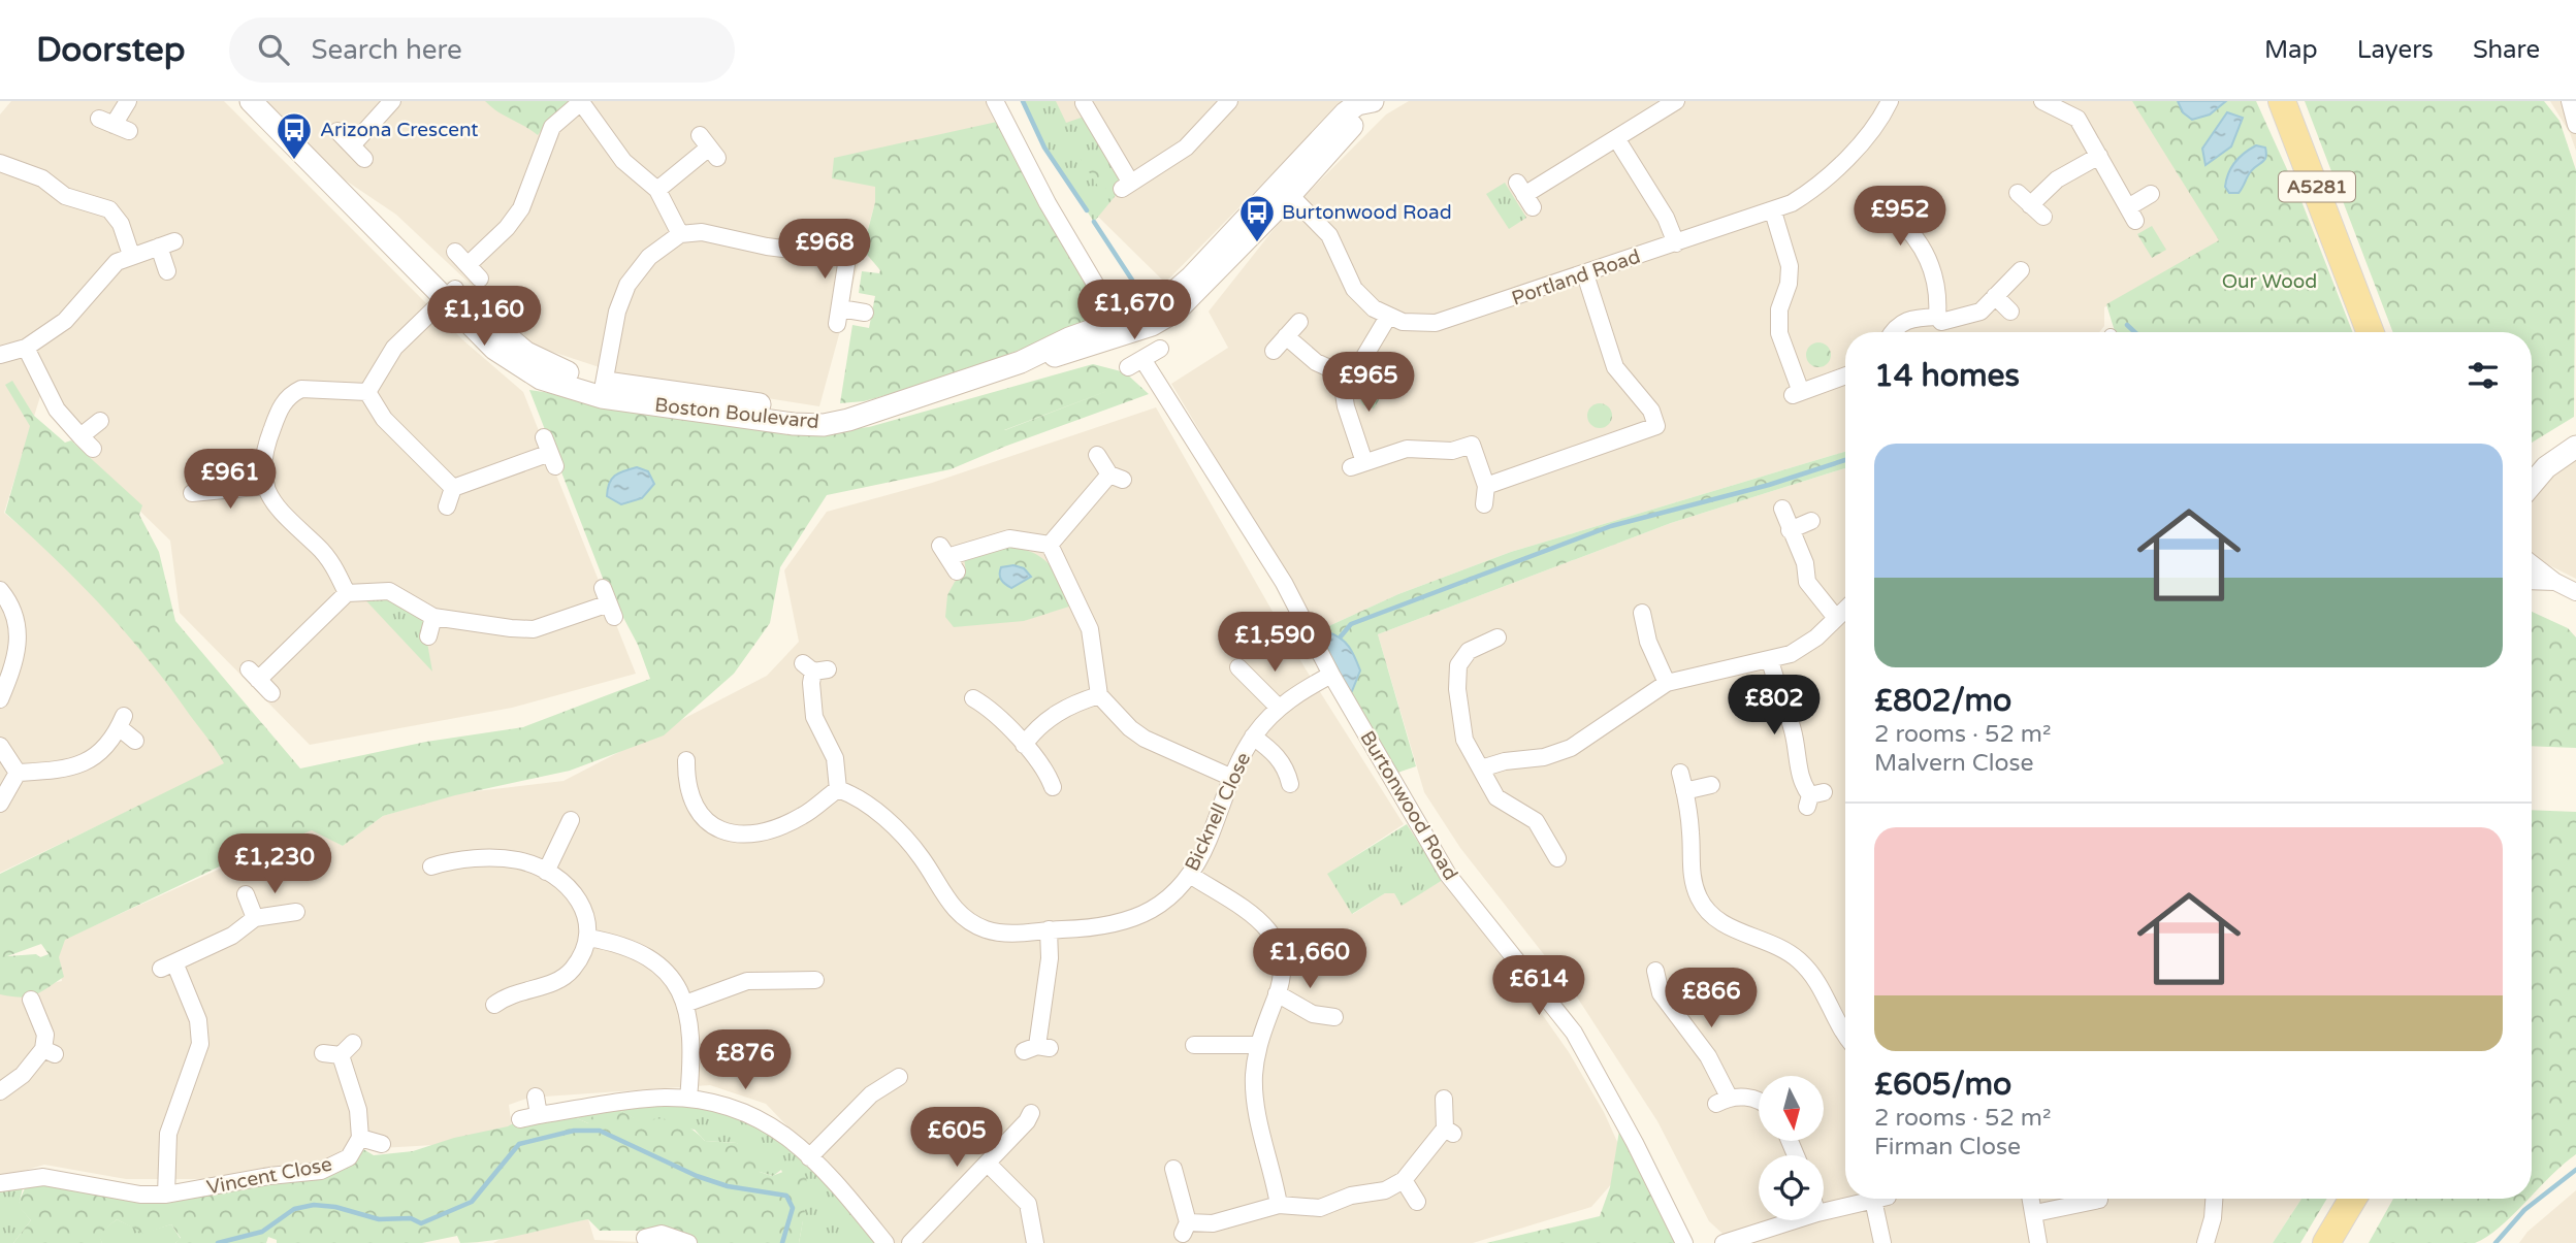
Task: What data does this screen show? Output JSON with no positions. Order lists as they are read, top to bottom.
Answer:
{
  "streets": {
    "main road": ["A5281"],
    "street": [
      "Portland Road",
      "Boston Boulevard",
      "Burtonwood Road",
      "Bicknell Close",
      "Vincent Close"
    ]
  },
  "crossings": [
    ["Portland Road", "Boston Boulevard"],
    ["Burtonwood Road", "Bicknell Close"]
  ],
  "parks": ["Our Wood"],
  "places": {
    "bus stop": ["Arizona Crescent", "Burtonwood Road"]
  },
  "north": "bottom",
  "page": {
    "header": "Doorstep",
    "search": "Search here",
    "nav": ["Map", "Layers", "Share"],
    "price": [
      "£952",
      "£968",
      "£1,670",
      "£1,160",
      "£965",
      "£961",
      "£1,590",
      "£802",
      "£1,230",
      "£1,660",
      "£614",
      "£866",
      "£876",
      "£605"
    ],
    "heading": "14 homes",
    "list": [
      {
        "name": "£802/mo",
        "note": "2 rooms · 52 m² · Malvern Close"
      },
      {
        "name": "£605/mo",
        "note": "2 rooms · 52 m² · Firman Close"
      }
    ]
  }
}
